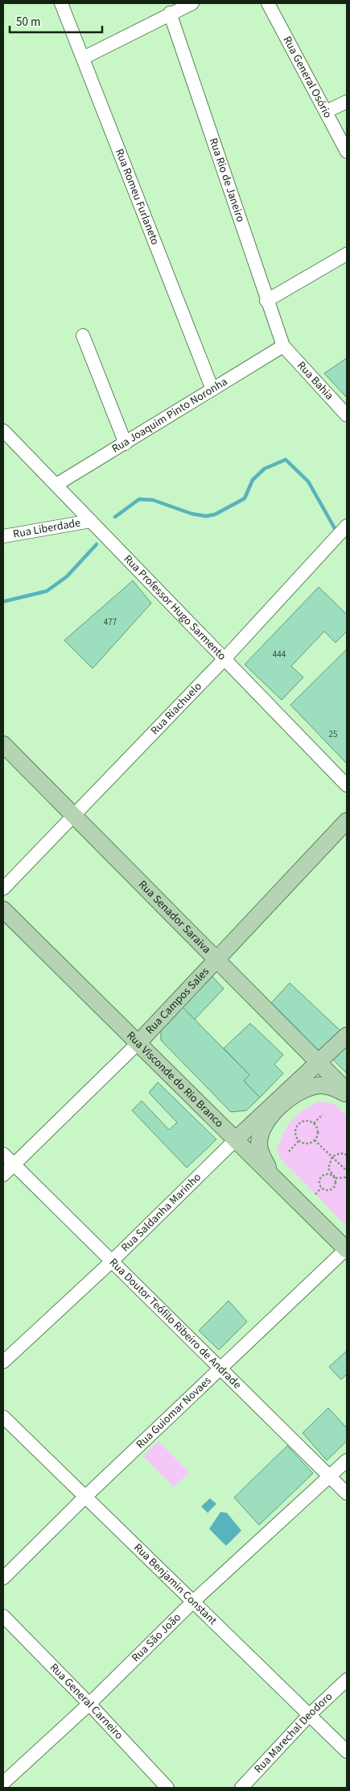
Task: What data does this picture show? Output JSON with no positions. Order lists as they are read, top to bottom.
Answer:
{
  "streets": {
    "main road": [
      "Rua Senador Saraiva",
      "Rua Campos Sales",
      "Rua Visconde do Rio Branco",
      "Rua Saldanha Marinho"
    ],
    "street": [
      "Rua General Osório",
      "Rua Rio de Janeiro",
      "Rua Romeu Furlaneto",
      "Rua Bahia",
      "Rua Joaquim Pinto Noronha",
      "Rua Liberdade",
      "Rua Professor Hugo Sarmento",
      "Rua Riachuelo",
      "Rua Doutor Teófilo Ribeiro de Andrade",
      "Rua Guiomar Novaes",
      "Rua Benjamin Constant",
      "Rua São João",
      "Rua General Carneiro",
      "Rua Marechal Deodoro"
    ]
  },
  "crossings": [
    ["Rua Rio de Janeiro", "Rua Bahia"],
    ["Rua Rio de Janeiro", "Rua Joaquim Pinto Noronha"],
    ["Rua Romeu Furlaneto", "Rua Joaquim Pinto Noronha"],
    ["Rua Bahia", "Rua Joaquim Pinto Noronha"],
    ["Rua Joaquim Pinto Noronha", "Rua Professor Hugo Sarmento"],
    ["Rua Liberdade", "Rua Professor Hugo Sarmento"],
    ["Rua Professor Hugo Sarmento", "Rua Riachuelo"],
    ["Rua Riachuelo", "Rua Senador Saraiva"],
    ["Rua Senador Saraiva", "Rua Campos Sales"],
    ["Rua Senador Saraiva", "Rua Saldanha Marinho"],
    ["Rua Campos Sales", "Rua Visconde do Rio Branco"],
    ["Rua Campos Sales", "Rua Doutor Teófilo Ribeiro de Andrade"],
    ["Rua Visconde do Rio Branco", "Rua Saldanha Marinho"],
    ["Rua Visconde do Rio Branco", "Rua Guiomar Novaes"],
    ["Rua Saldanha Marinho", "Rua Doutor Teófilo Ribeiro de Andrade"],
    ["Rua Doutor Teófilo Ribeiro de Andrade", "Rua Guiomar Novaes"],
    ["Rua Doutor Teófilo Ribeiro de Andrade", "Rua São João"],
    ["Rua Guiomar Novaes", "Rua Benjamin Constant"],
    ["Rua Benjamin Constant", "Rua São João"],
    ["Rua Benjamin Constant", "Rua Marechal Deodoro"],
    ["Rua São João", "Rua General Carneiro"]
  ],
  "house_numbers": ["477", "444", "25"],
  "scale_bar": "50 m"
}
